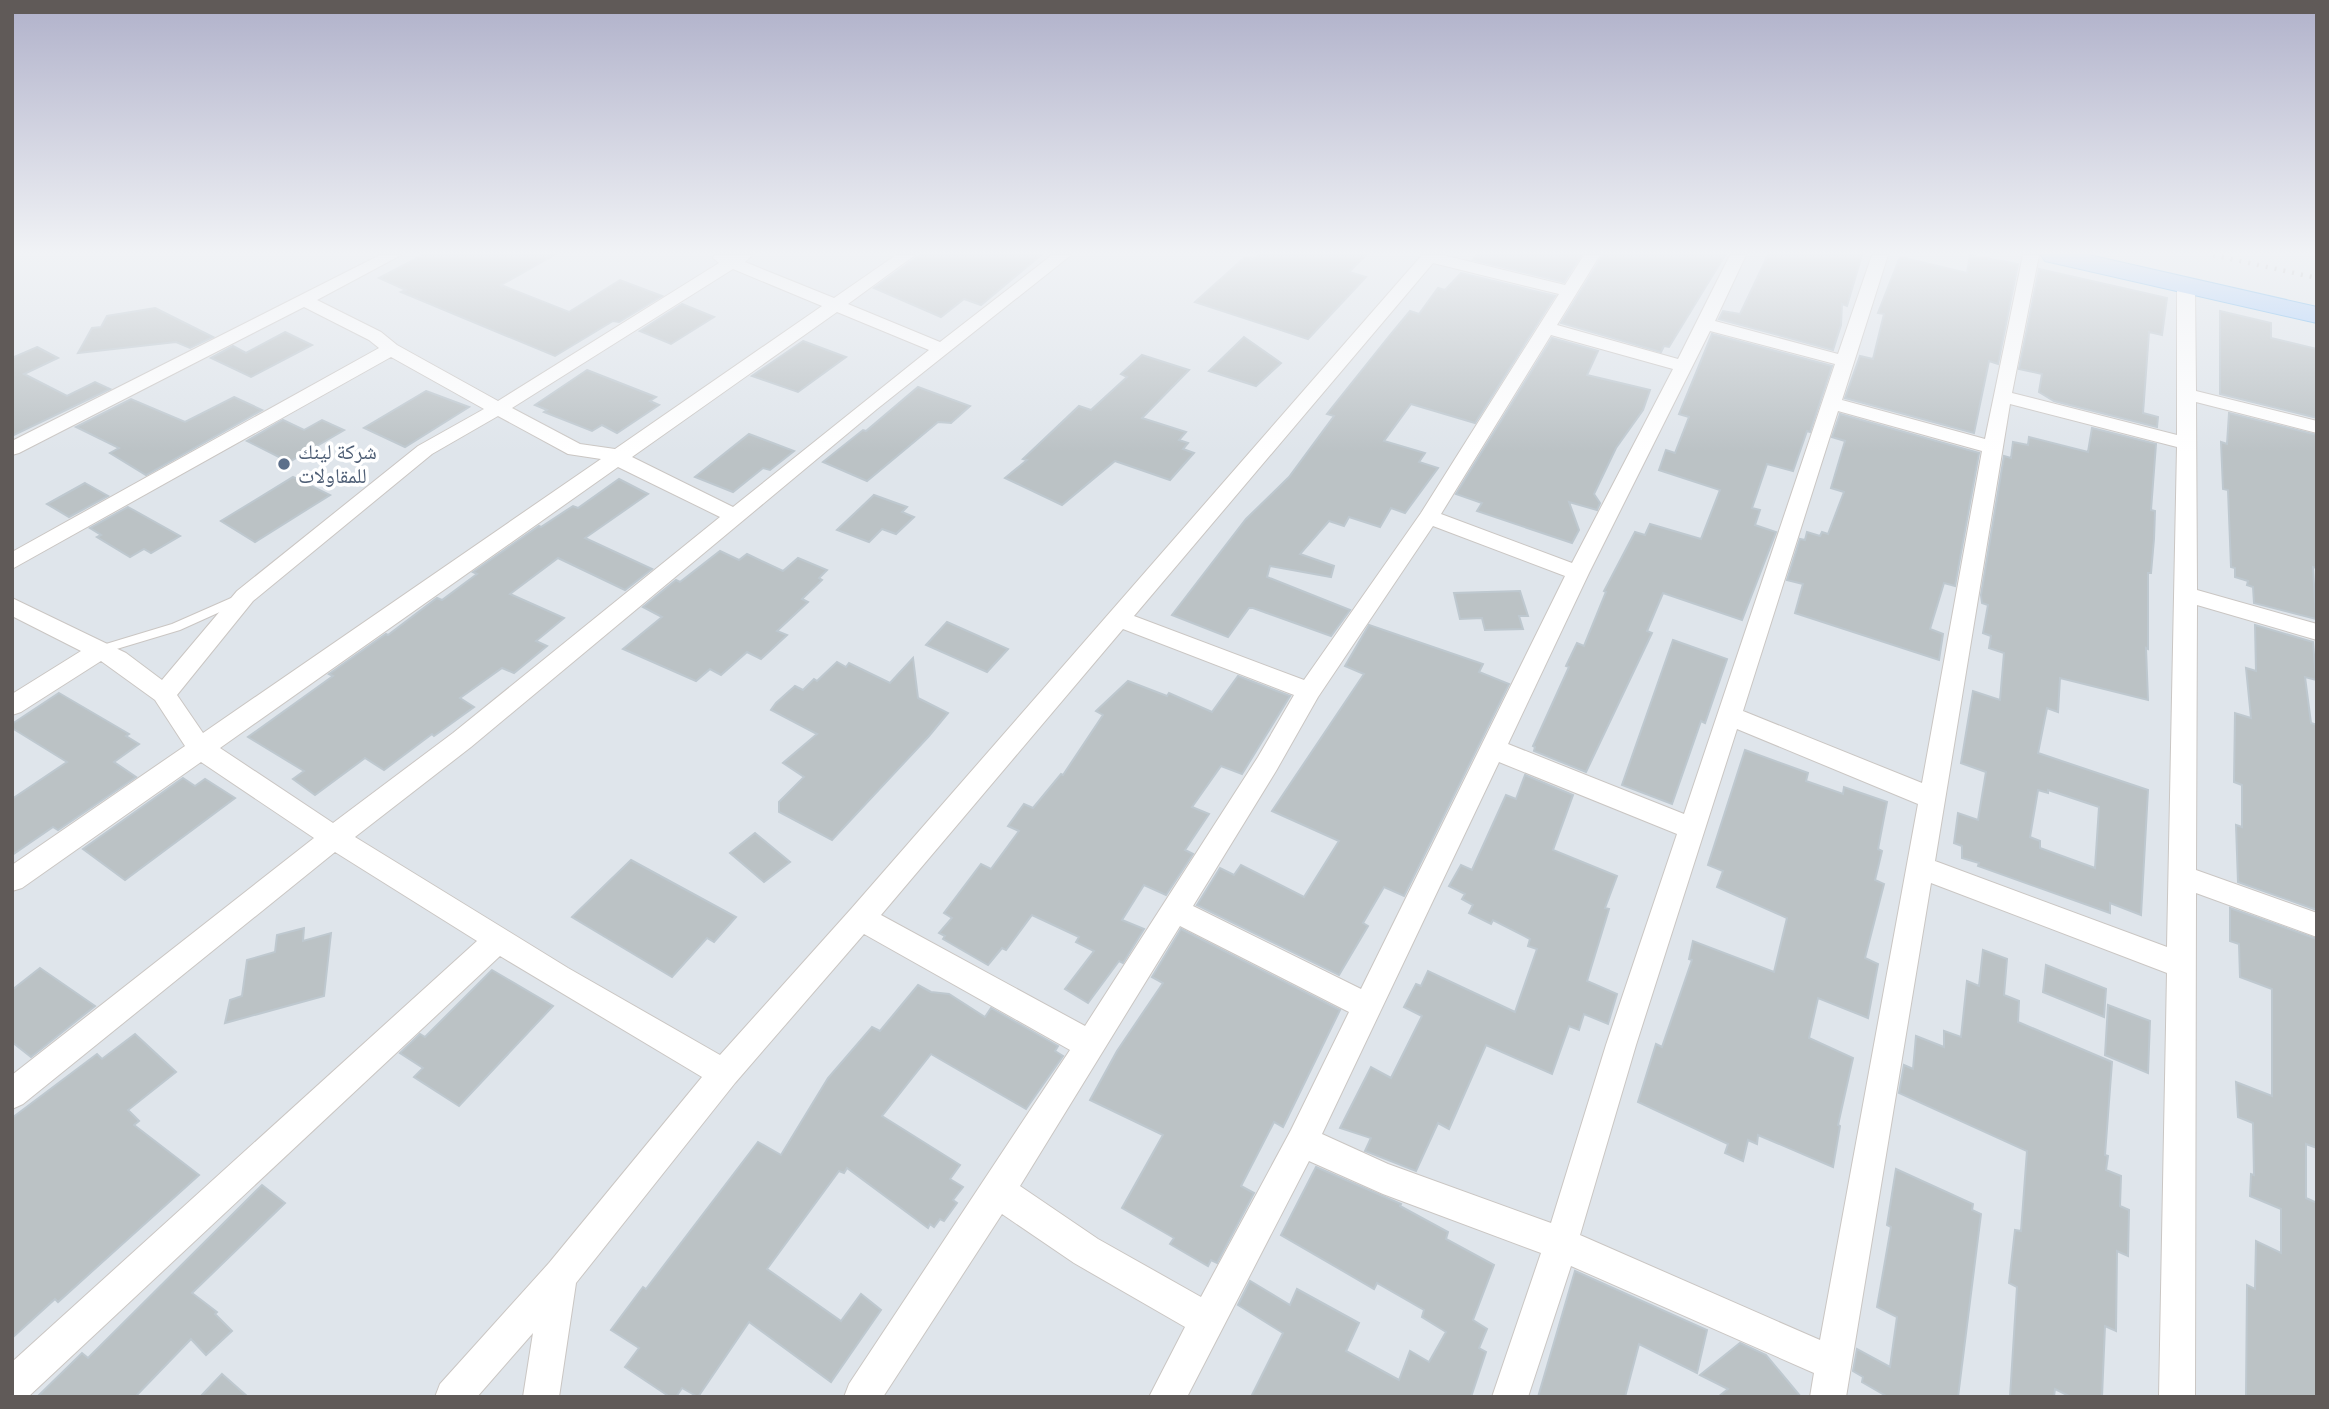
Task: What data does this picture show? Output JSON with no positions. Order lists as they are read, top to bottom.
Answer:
{
  "places": ["شركة لينك للمقاولات"]
}
